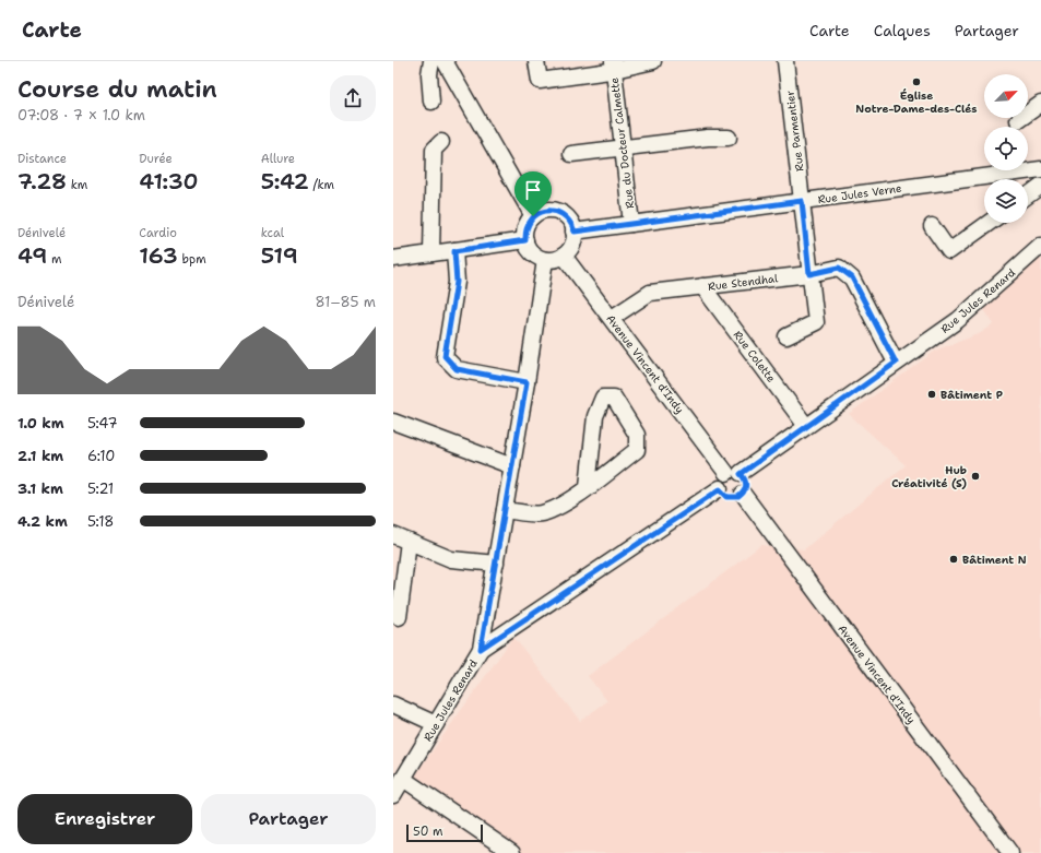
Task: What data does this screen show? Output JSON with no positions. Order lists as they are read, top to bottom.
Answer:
{
  "streets": {
    "street": [
      "Rue Parmentier",
      "Rue du Docteur Calmette",
      "Rue Jules Verne",
      "Rue Stendhal",
      "Rue Jules Renard",
      "Rue Colette",
      "Avenue Vincent d'Indy"
    ]
  },
  "crossings": [
    ["Rue Parmentier", "Rue Jules Verne"],
    ["Rue du Docteur Calmette", "Rue Jules Verne"],
    ["Rue Jules Verne", "Avenue Vincent d'Indy"],
    ["Rue Stendhal", "Rue Jules Renard"],
    ["Rue Stendhal", "Rue Colette"],
    ["Rue Stendhal", "Avenue Vincent d'Indy"],
    ["Rue Jules Renard", "Rue Colette"],
    ["Rue Jules Renard", "Avenue Vincent d'Indy"]
  ],
  "places": [
    "Église Notre-Dame-des-Clés",
    "Bâtiment P",
    "Hub Créativité (S)",
    "Bâtiment N"
  ],
  "scale_bar": "50 m",
  "north": "top right",
  "page": {
    "header": "Carte",
    "nav": ["Carte", "Calques", "Partager"],
    "heading": ["Course du matin", "07:08 · 7 × 1.0 km"],
    "stats": [
      ["Distance", "7.28 km"],
      ["Durée", "41:30"],
      ["Allure", "5:42 /km"],
      ["Dénivelé", "49 m"],
      ["Cardio", "163 bpm"],
      ["kcal", "519"]
    ],
    "chart": ["Dénivelé", "81–85 m"],
    "list": [
      {
        "name": "1.0 km",
        "note": "5:47"
      },
      {
        "name": "2.1 km",
        "note": "6:10"
      },
      {
        "name": "3.1 km",
        "note": "5:21"
      },
      {
        "name": "4.2 km",
        "note": "5:18"
      }
    ],
    "buttons": ["Enregistrer", "Partager"],
    "scale": "50 m"
  }
}
